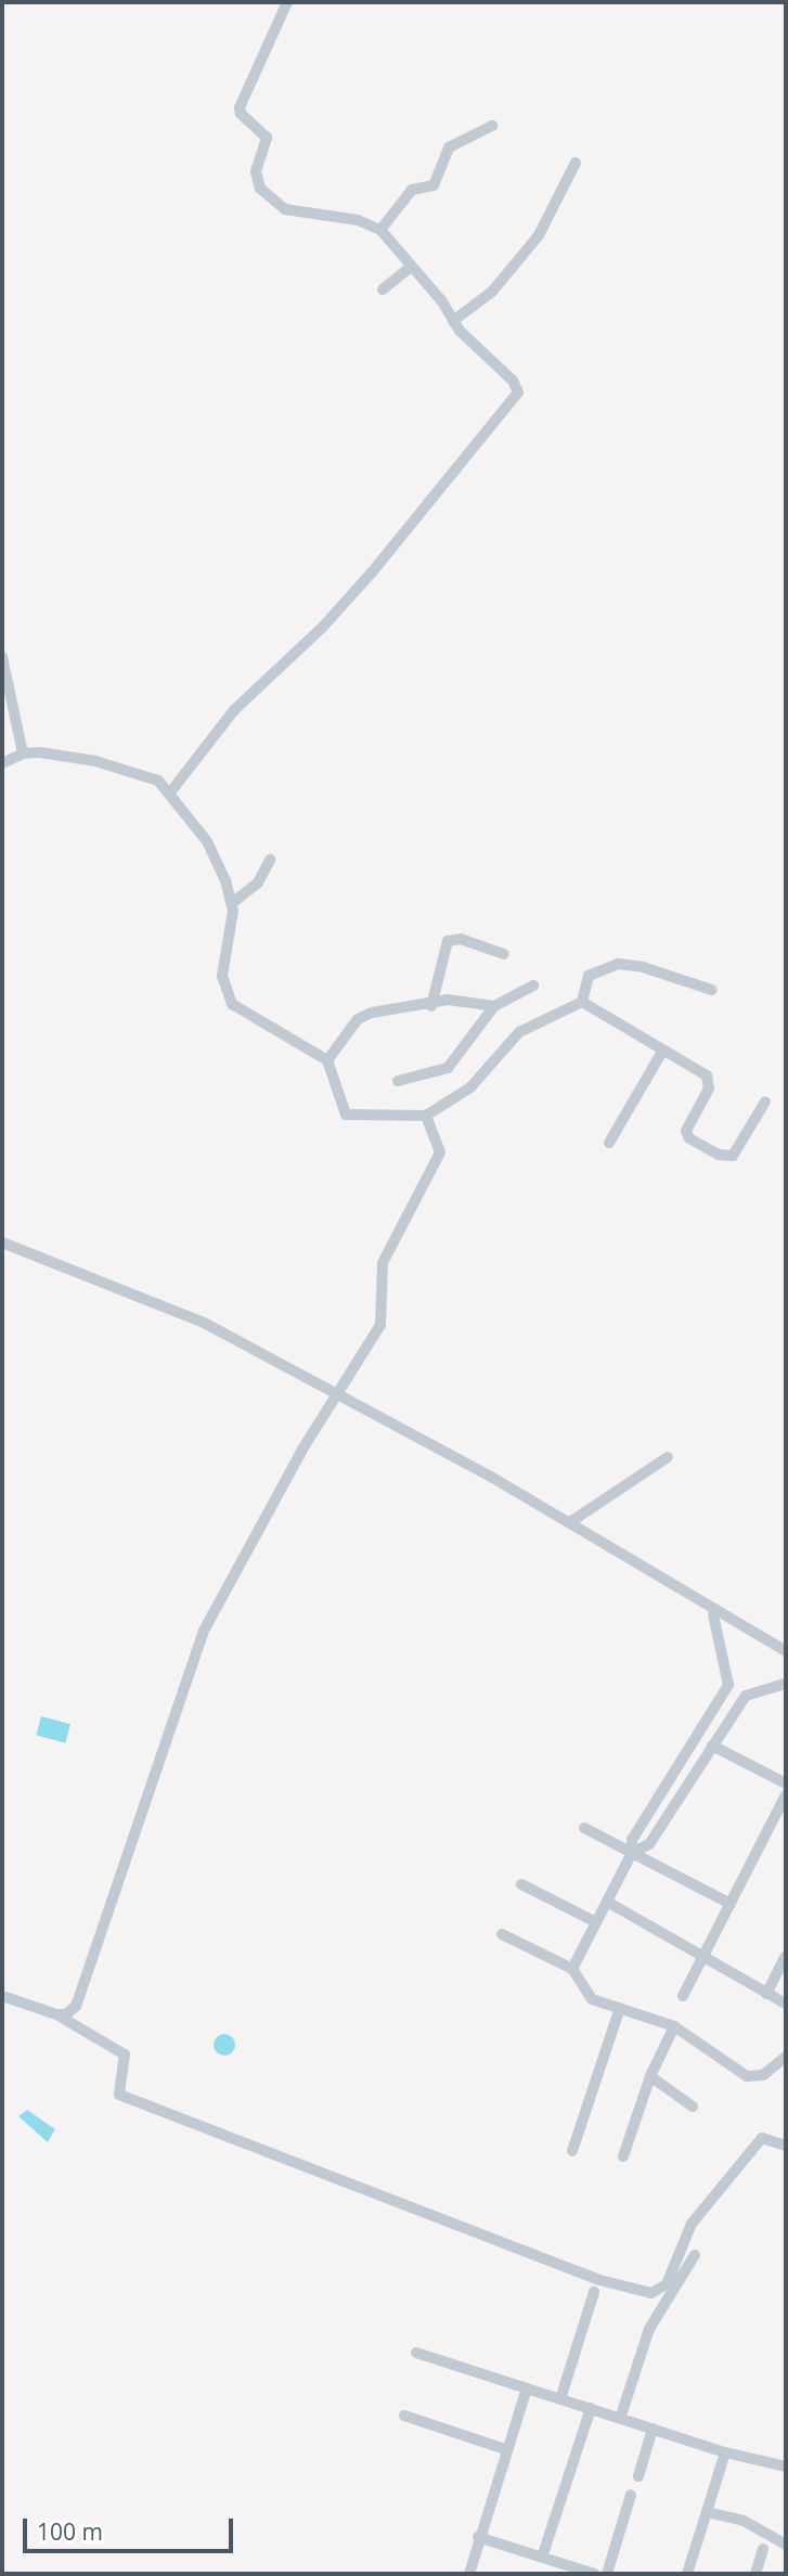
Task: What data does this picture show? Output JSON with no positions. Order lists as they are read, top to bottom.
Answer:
{
  "scale_bar": "100 m"
}
